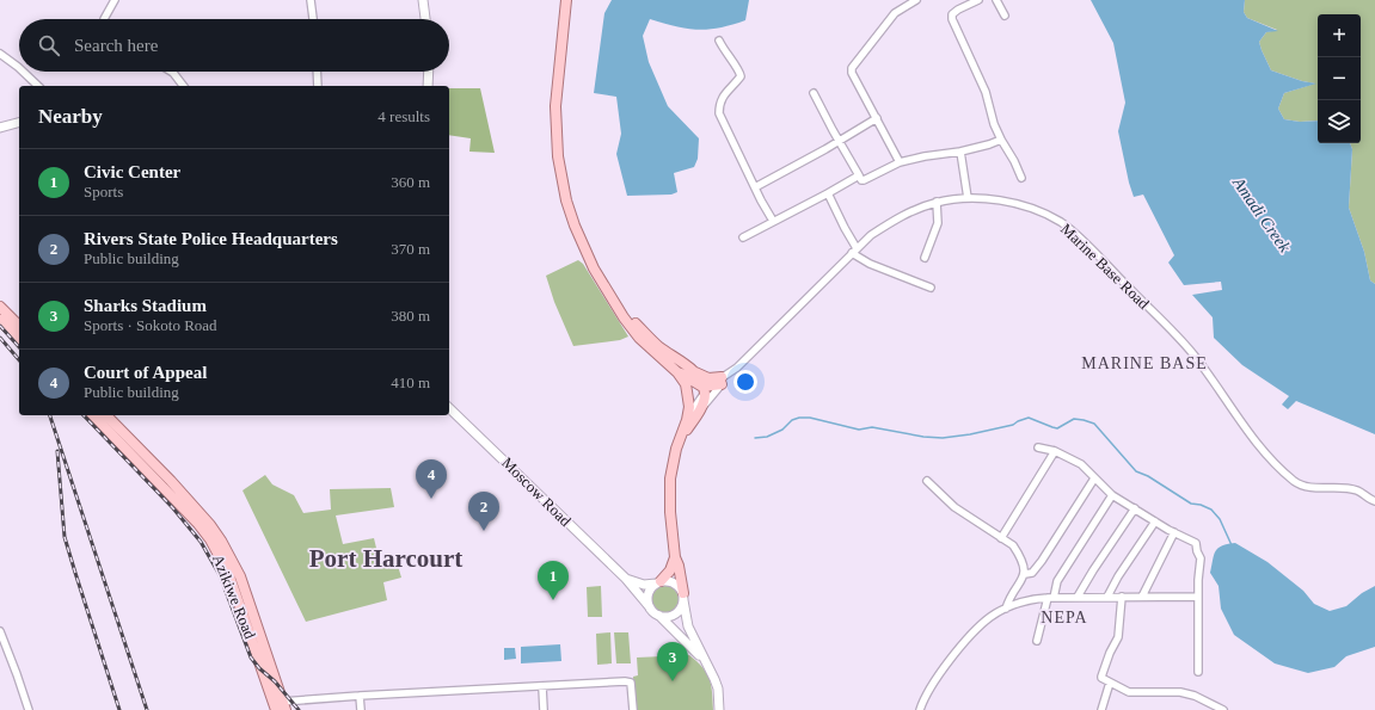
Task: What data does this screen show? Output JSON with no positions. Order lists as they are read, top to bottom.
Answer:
{
  "streets": {
    "main road": ["Azikiwe Road"],
    "street": ["Marine Base Road", "Moscow Road"]
  },
  "districts": ["MARINE BASE", "Port Harcourt", "NEPA"],
  "water": ["Amadi Creek"],
  "page": {
    "map_buttons": ["+", "−"],
    "search": "Search here",
    "heading": ["Nearby", "4 results"],
    "list": [
      {
        "mark": "1",
        "name": "Civic Center",
        "note": "Sports",
        "value": "360 m"
      },
      {
        "mark": "2",
        "name": "Rivers State Police Headquarters",
        "note": "Public building",
        "value": "370 m"
      },
      {
        "mark": "3",
        "name": "Sharks Stadium",
        "note": "Sports · Sokoto Road",
        "value": "380 m"
      },
      {
        "mark": "4",
        "name": "Court of Appeal",
        "note": "Public building",
        "value": "410 m"
      }
    ],
    "pins": [
      "4",
      "2",
      "1",
      "3"
    ]
  }
}
